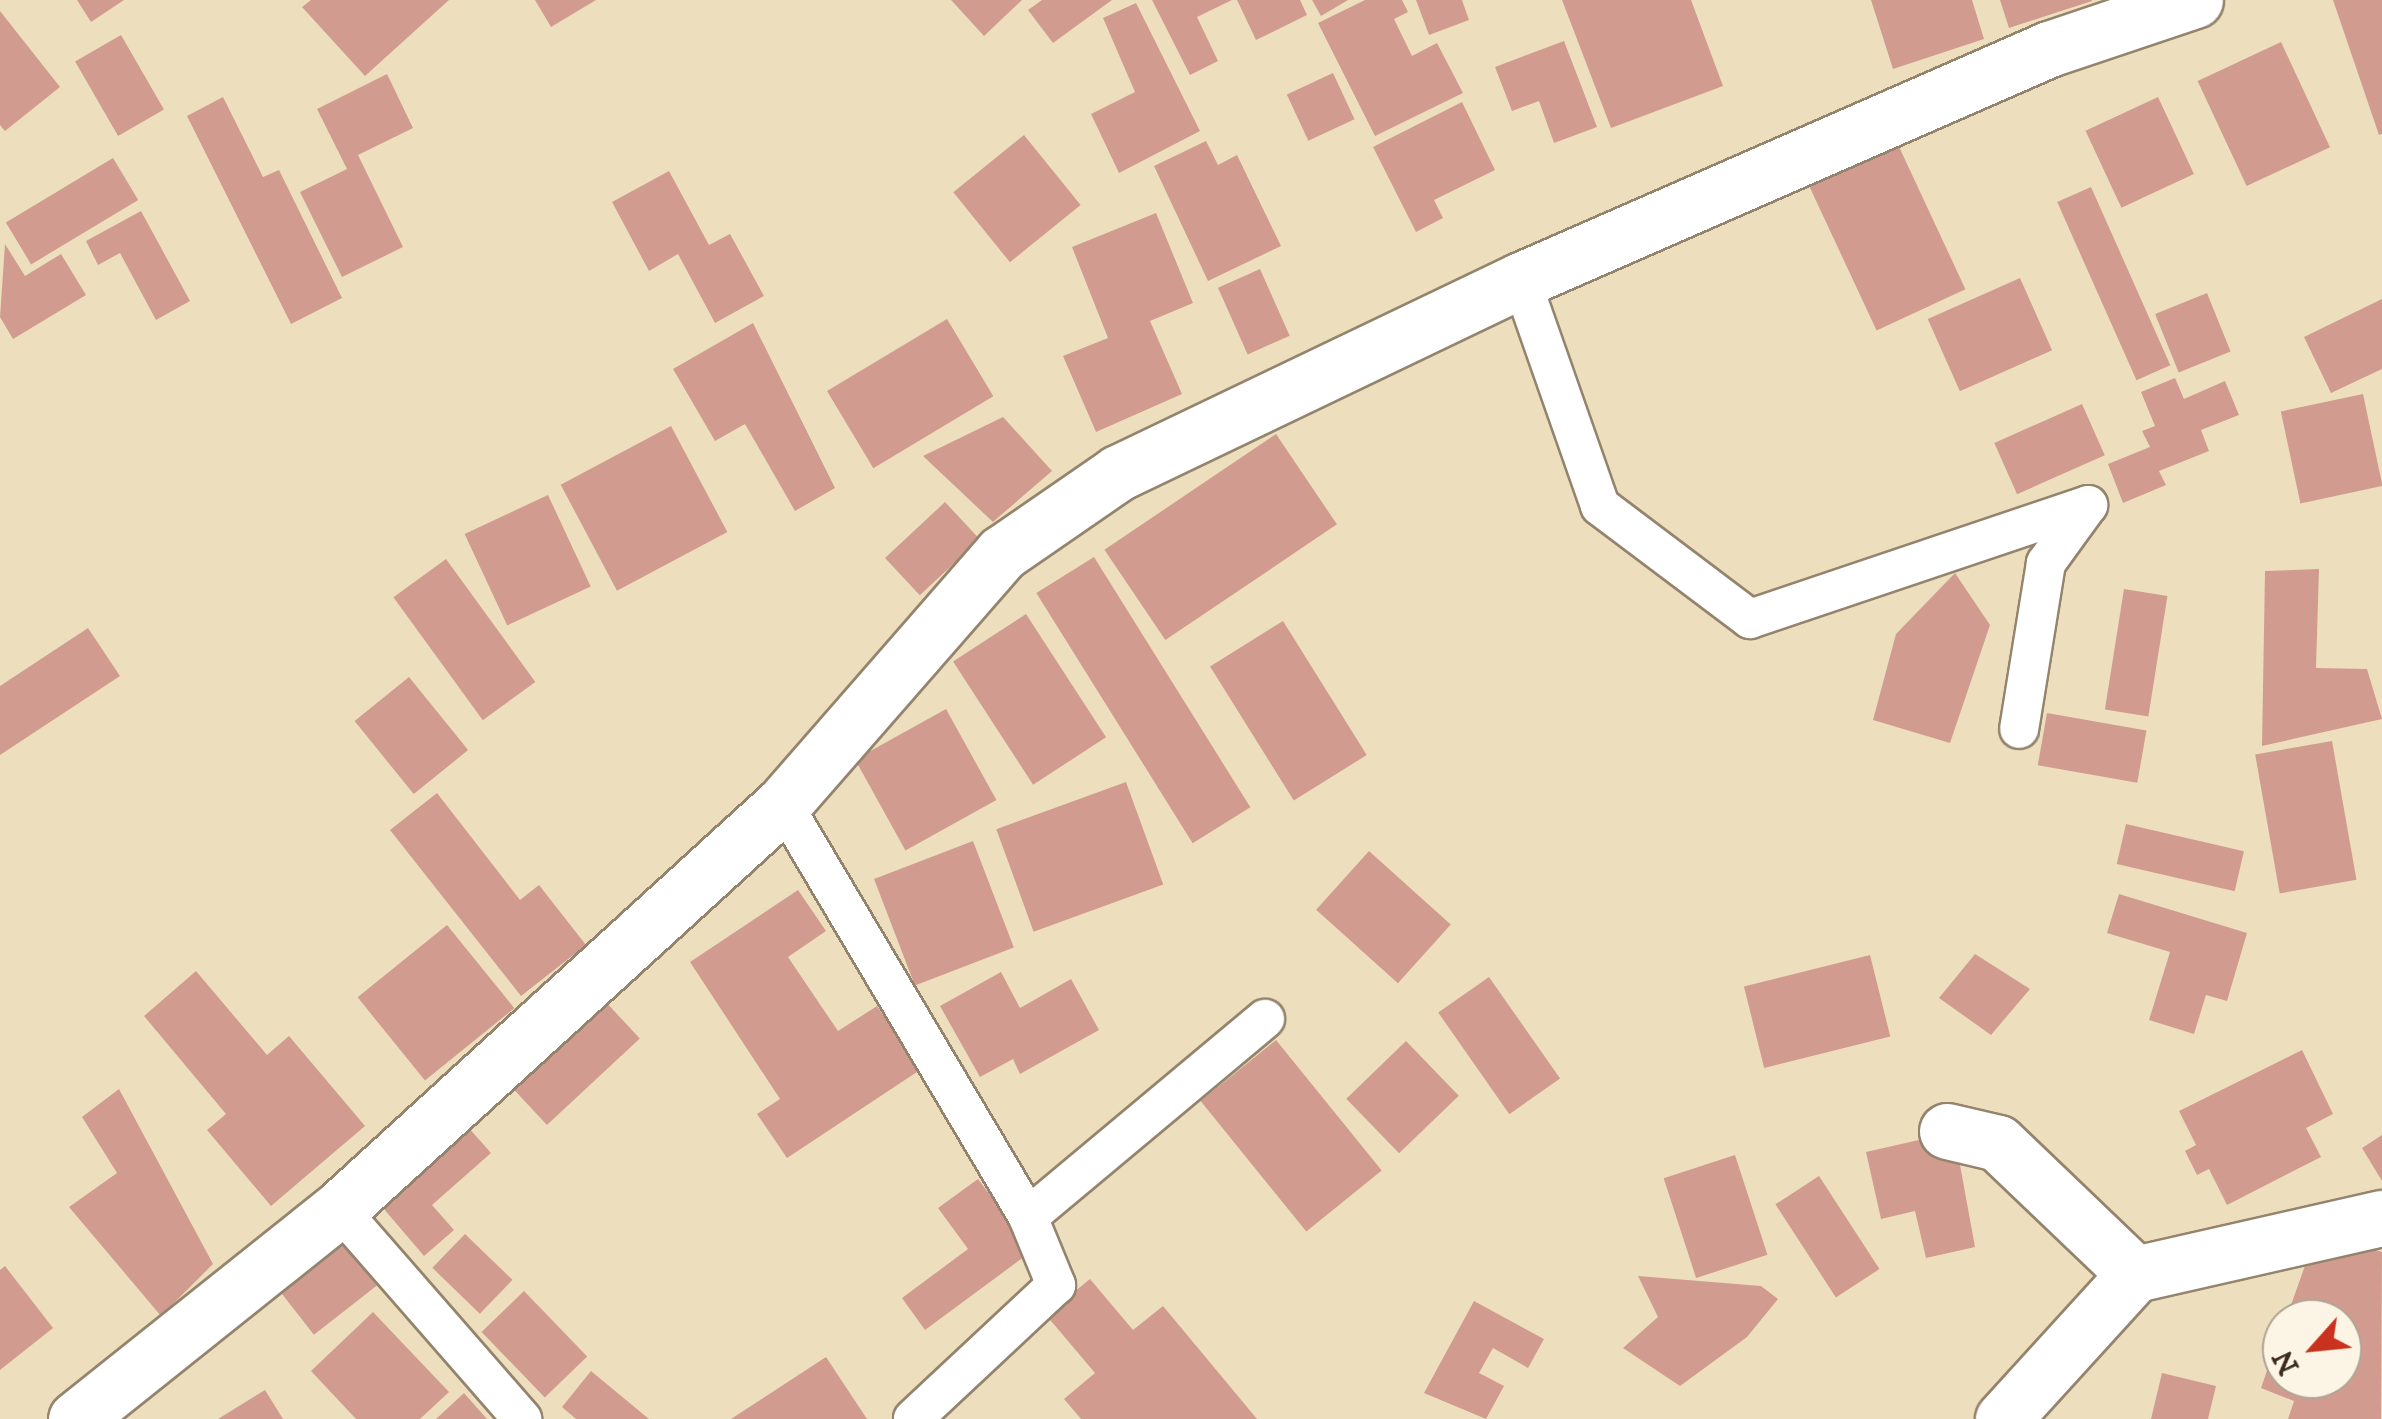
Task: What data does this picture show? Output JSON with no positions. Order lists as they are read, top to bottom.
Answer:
{
  "north": "bottom left"
}
